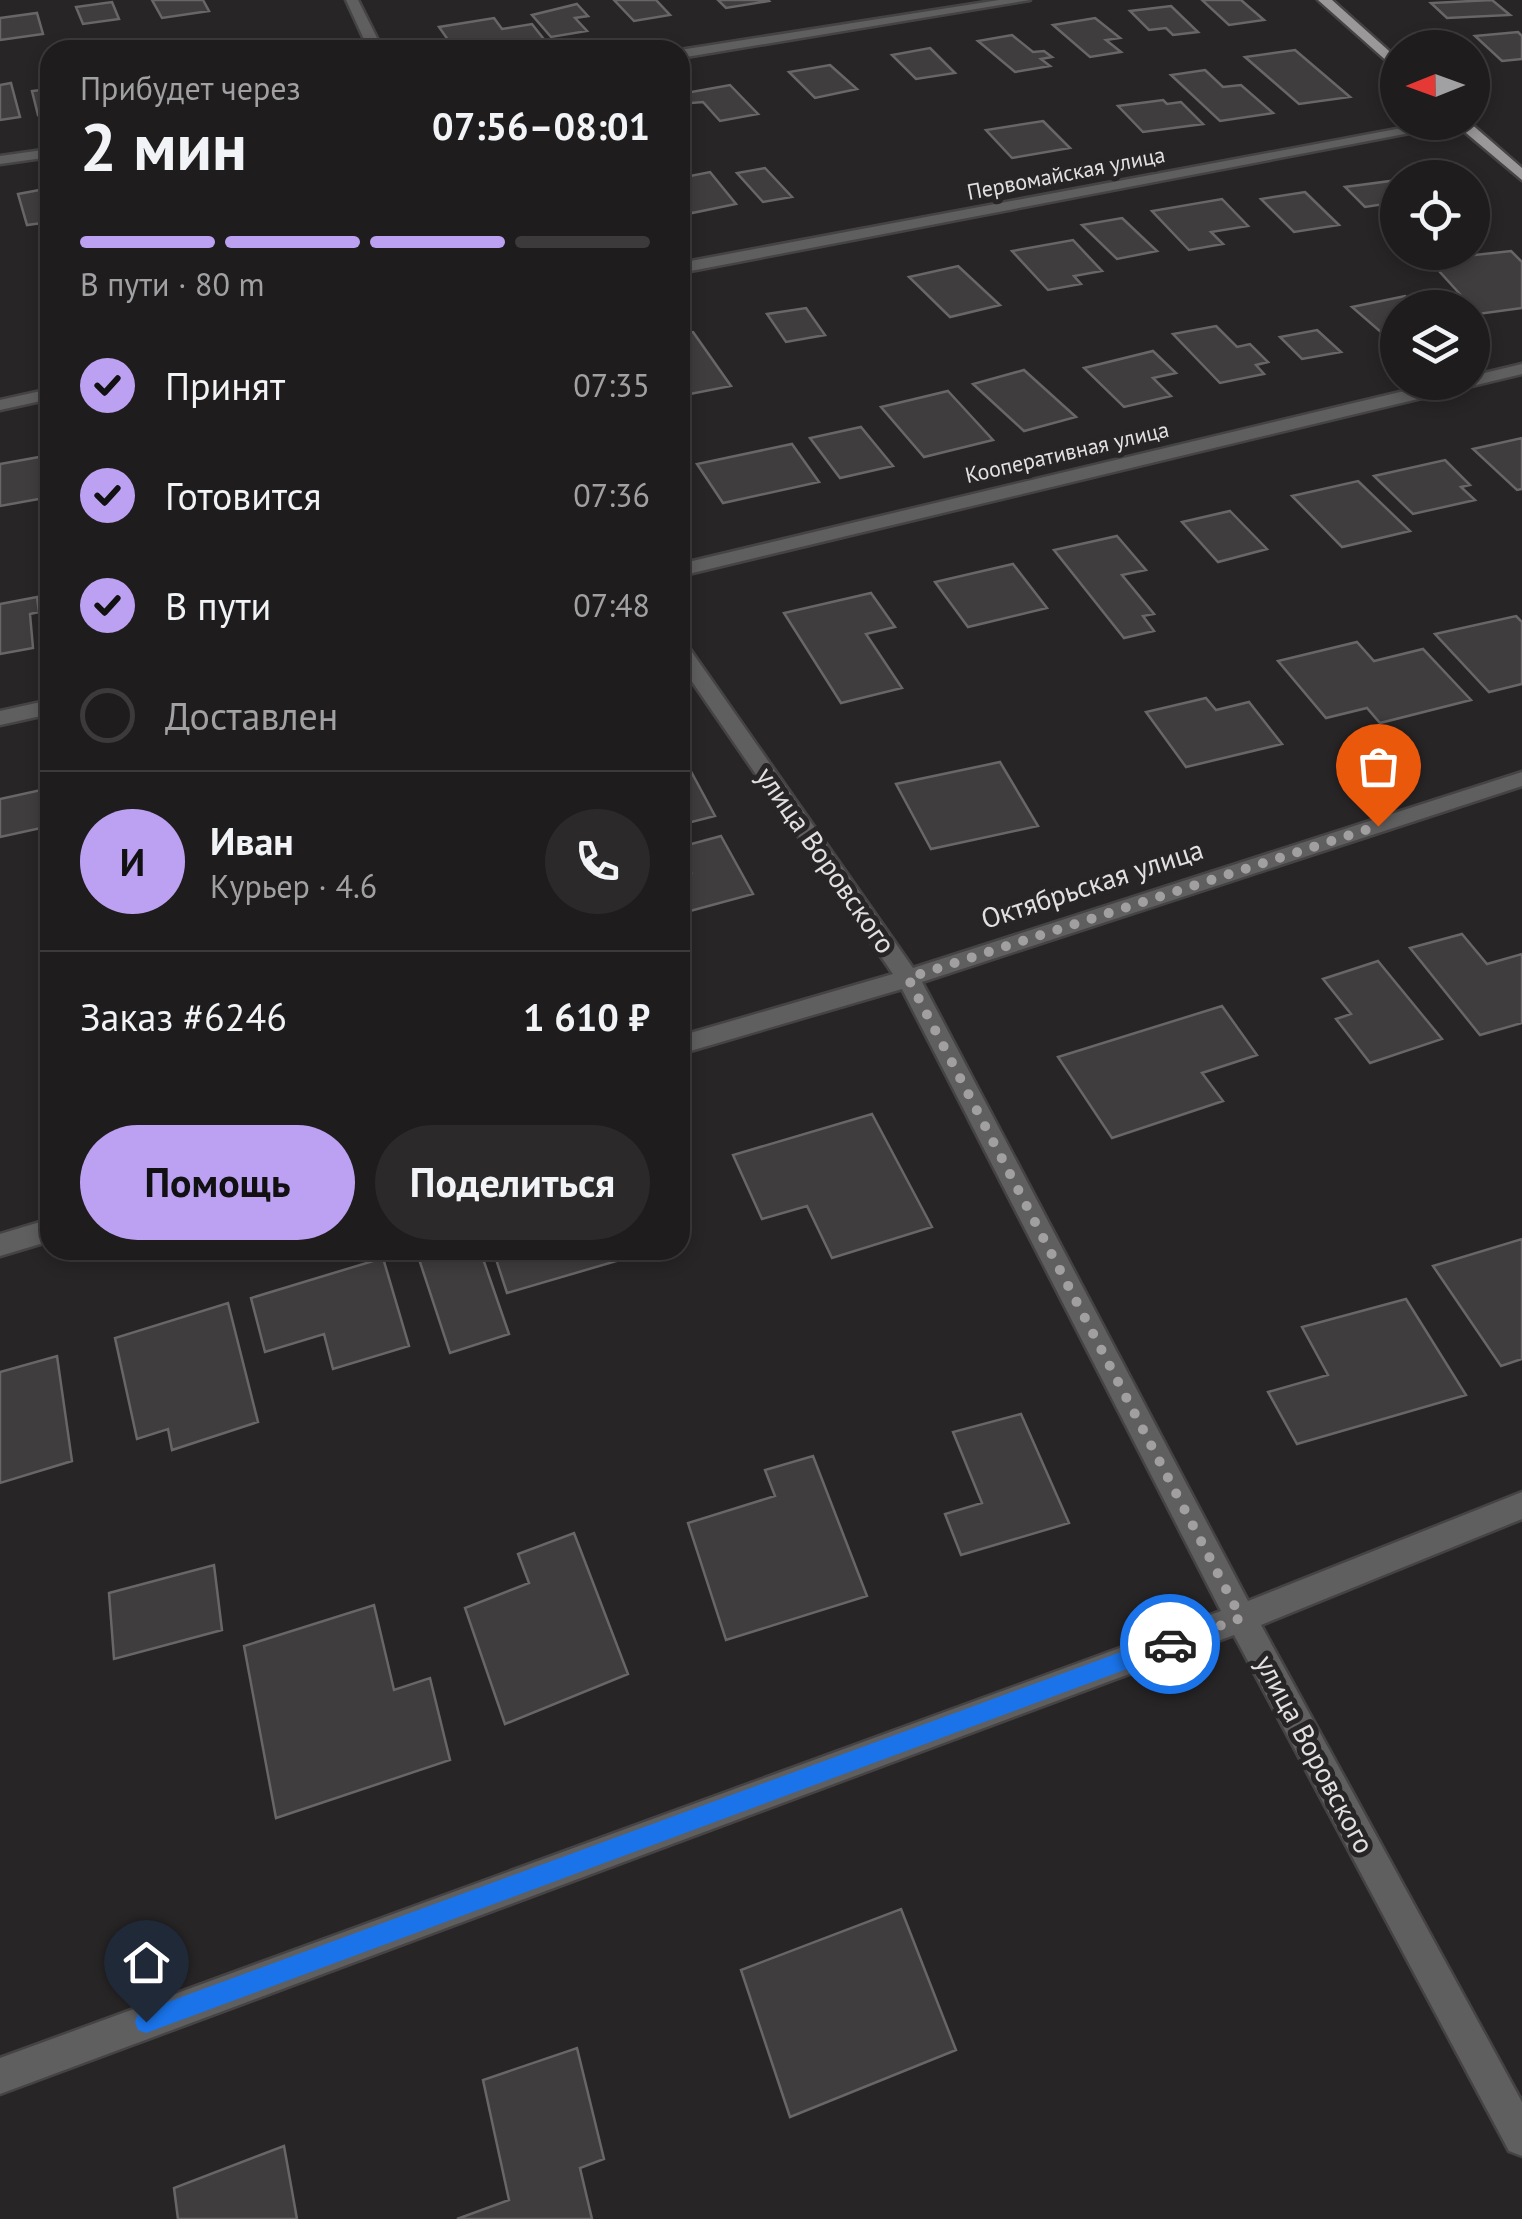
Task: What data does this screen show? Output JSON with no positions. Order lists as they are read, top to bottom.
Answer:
{
  "streets": {
    "street": [
      "Первомайская улица",
      "Кооперативная улица",
      "улица Воровского",
      "Октябрьская улица"
    ]
  },
  "crossings": [
    ["улица Воровского", "Октябрьская улица"]
  ],
  "north": "left",
  "page": {
    "heading": ["2 мин", "Прибудет через", "07:56–08:01"],
    "panel": [
      "Иван",
      "Курьер · 4.6",
      "Заказ #6246",
      "1 610 ₽"
    ],
    "bar": "В пути · 80 m",
    "list": [
      ["Принят", "07:35"],
      ["Готовится", "07:36"],
      ["В пути", "07:48"],
      "Доставлен"
    ],
    "round": "И",
    "buttons": ["Помощь", "Поделиться"]
  }
}
